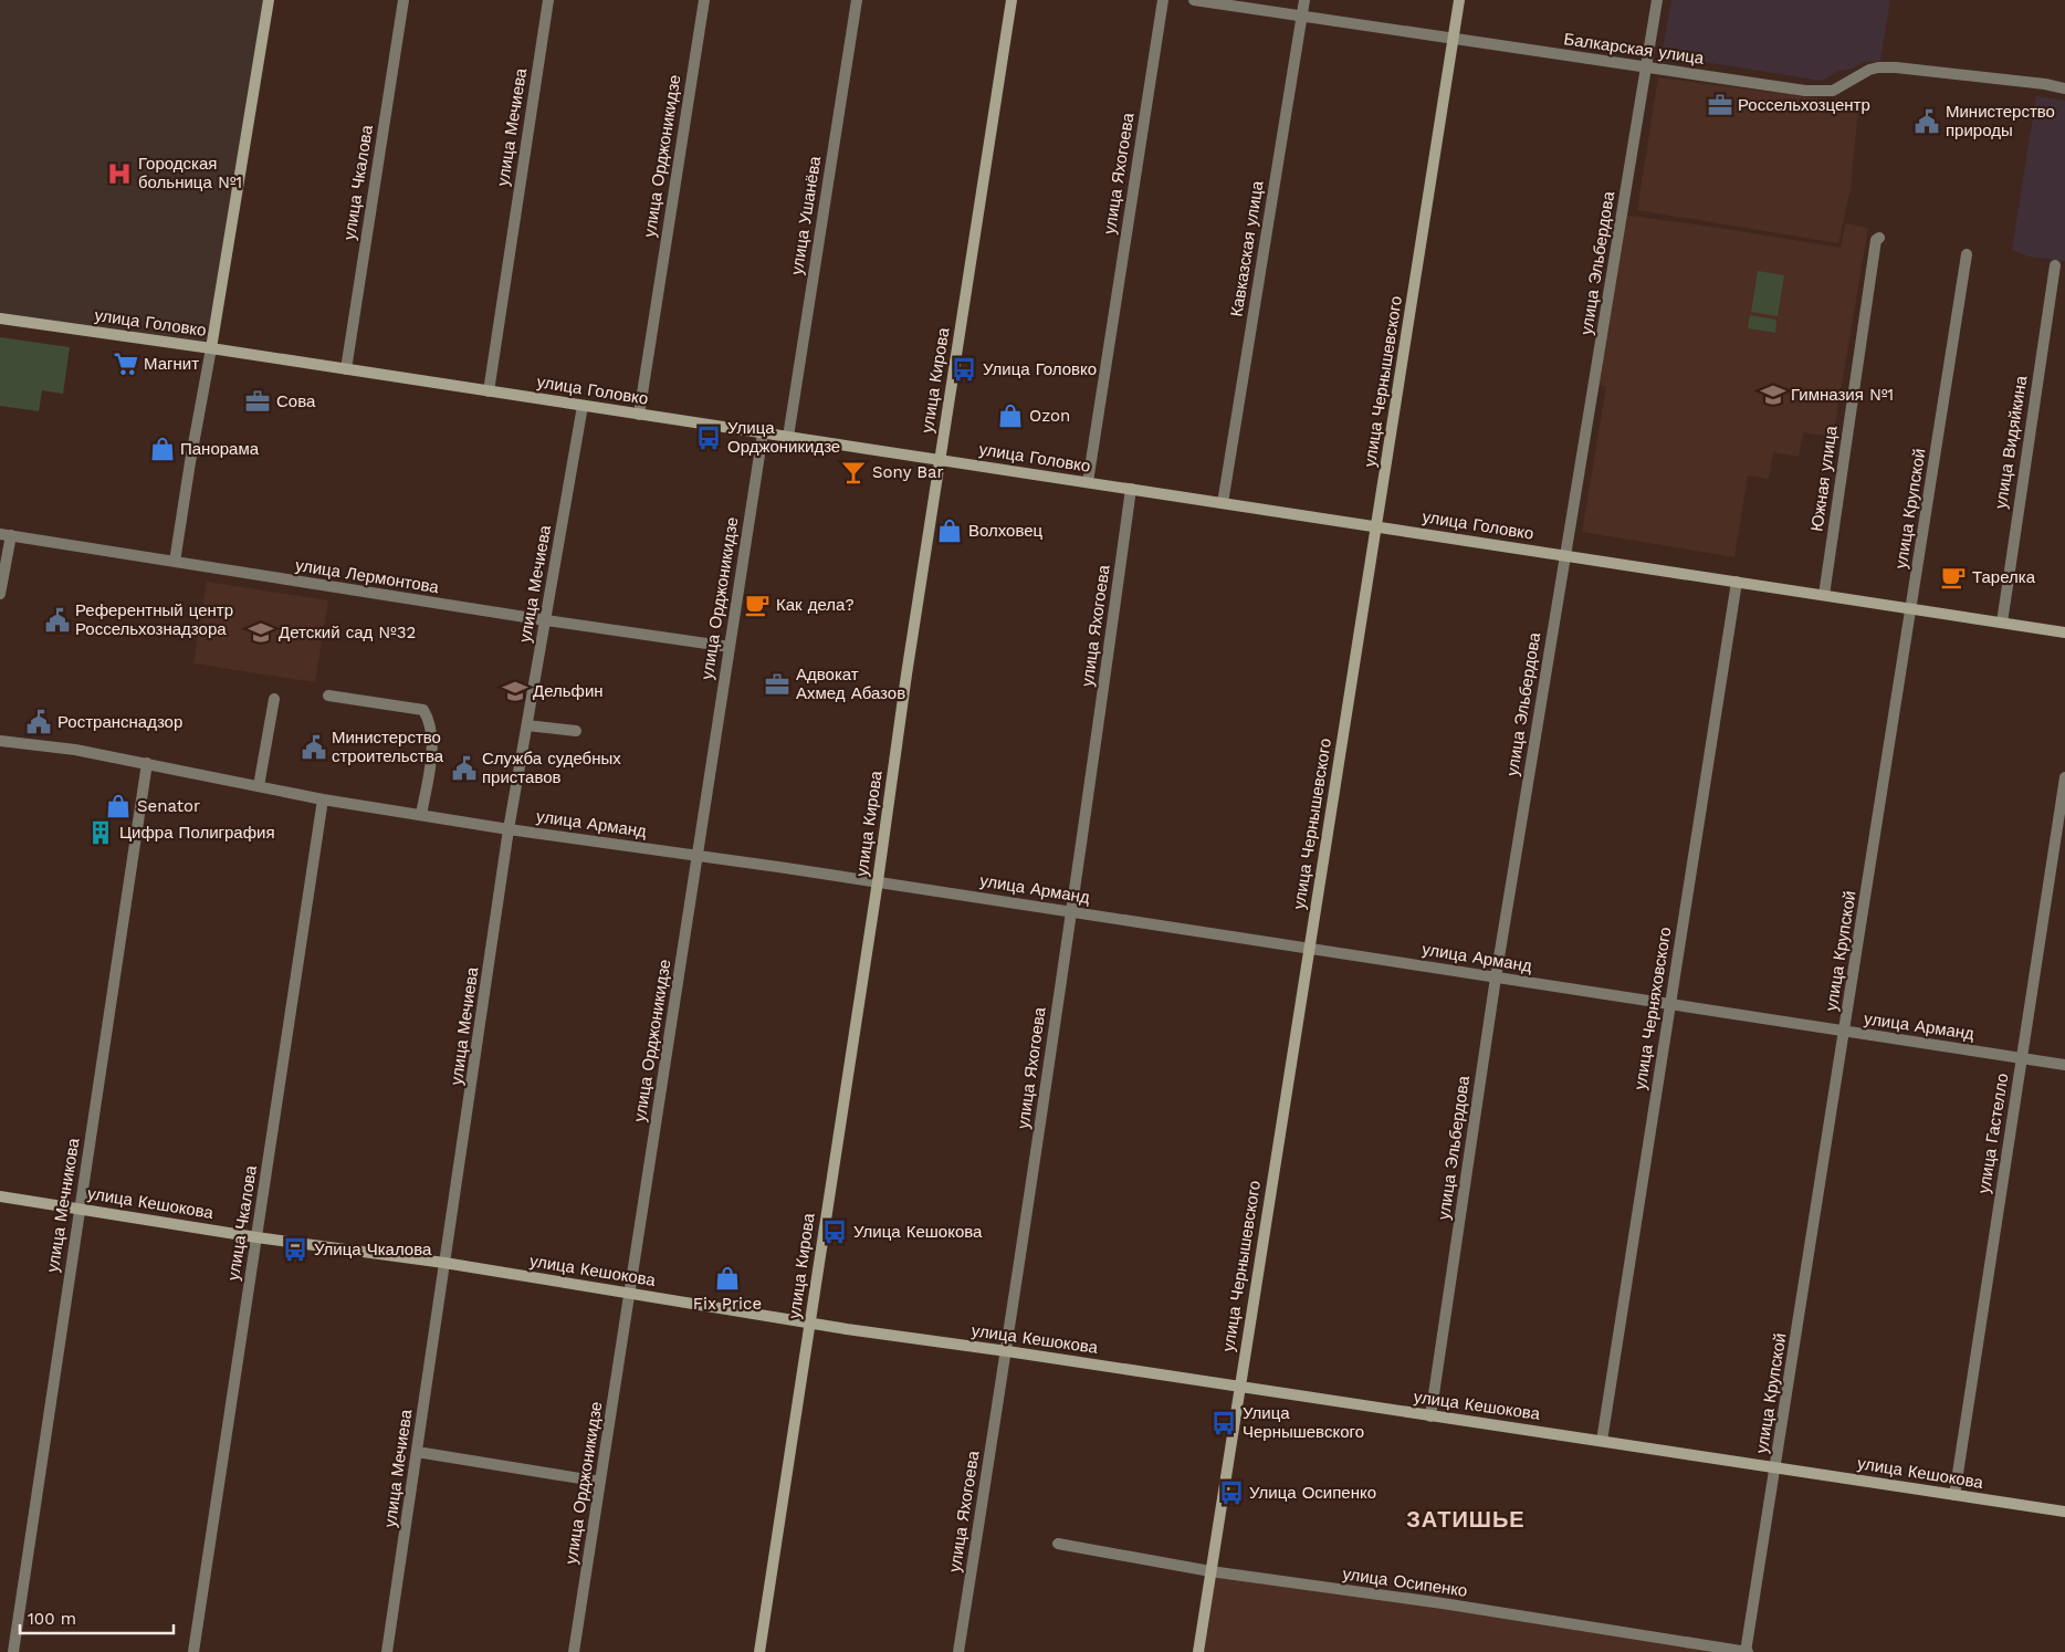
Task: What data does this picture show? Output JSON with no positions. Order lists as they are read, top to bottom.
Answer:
{
  "streets": {
    "street": [
      "Балкарская улица",
      "улица Мечиева",
      "улица Орджоникидзе",
      "улица Яхогоева",
      "улица Чкалова",
      "улица Ушанёва",
      "Кавказская улица",
      "улица Эльбердова",
      "улица Головко",
      "улица Кирова",
      "улица Чернышевского",
      "улица Видяйкина",
      "Южная улица",
      "улица Крупской",
      "улица Лермонтова",
      "улица Арманд",
      "улица Черняховского",
      "улица Гастелло",
      "улица Кешокова",
      "улица Мечникова",
      "улица Осипенко"
    ]
  },
  "crossings": [
    ["Балкарская улица", "Кавказская улица"],
    ["Балкарская улица", "улица Эльбердова"],
    ["Балкарская улица", "улица Чернышевского"],
    ["улица Мечиева", "улица Головко"],
    ["улица Мечиева", "улица Лермонтова"],
    ["улица Мечиева", "улица Арманд"],
    ["улица Мечиева", "улица Кешокова"],
    ["улица Орджоникидзе", "улица Головко"],
    ["улица Орджоникидзе", "улица Лермонтова"],
    ["улица Орджоникидзе", "улица Арманд"],
    ["улица Орджоникидзе", "улица Кешокова"],
    ["улица Яхогоева", "улица Головко"],
    ["улица Яхогоева", "улица Арманд"],
    ["улица Яхогоева", "улица Кешокова"],
    ["улица Чкалова", "улица Головко"],
    ["улица Чкалова", "улица Арманд"],
    ["улица Чкалова", "улица Кешокова"],
    ["улица Ушанёва", "улица Головко"],
    ["Кавказская улица", "улица Головко"],
    ["улица Эльбердова", "улица Головко"],
    ["улица Эльбердова", "улица Арманд"],
    ["улица Эльбердова", "улица Кешокова"],
    ["улица Головко", "улица Кирова"],
    ["улица Головко", "улица Чернышевского"],
    ["улица Головко", "улица Видяйкина"],
    ["улица Головко", "Южная улица"],
    ["улица Головко", "улица Крупской"],
    ["улица Головко", "улица Черняховского"],
    ["улица Кирова", "улица Арманд"],
    ["улица Кирова", "улица Кешокова"],
    ["улица Чернышевского", "улица Арманд"],
    ["улица Чернышевского", "улица Кешокова"],
    ["улица Чернышевского", "улица Осипенко"],
    ["улица Крупской", "улица Арманд"],
    ["улица Крупской", "улица Кешокова"],
    ["улица Крупской", "улица Осипенко"],
    ["улица Арманд", "улица Черняховского"],
    ["улица Арманд", "улица Гастелло"],
    ["улица Арманд", "улица Мечникова"],
    ["улица Черняховского", "улица Кешокова"],
    ["улица Гастелло", "улица Кешокова"],
    ["улица Кешокова", "улица Мечникова"]
  ],
  "districts": ["ЗАТИШЬЕ"],
  "places": {
    "office": ["Россельхозцентр", "Сова", "Адвокат Ахмед Абазов"],
    "public building": [
      "Министерство природы",
      "Референтный центр Россельхознадзора",
      "Ространснадзор",
      "Министерство строительства",
      "Служба судебных приставов"
    ],
    "hospital": ["Городская больница №1"],
    "supermarket": ["Магнит"],
    "bus stop": [
      "Улица Головко",
      "Улица Орджоникидзе",
      "Улица Кешокова",
      "Улица Чкалова",
      "Улица Чернышевского",
      "Улица Осипенко"
    ],
    "school or university": ["Гимназия №1", "Детский сад №32", "Дельфин"],
    "shop": [
      "Ozon",
      "Панорама",
      "Волховец",
      "Senator",
      "Fix Price"
    ],
    "bar": ["Sony Bar"],
    "cafe": ["Тарелка", "Как дела?"],
    "building": ["Цифра Полиграфия"]
  },
  "scale_bar": "100 m"
}
